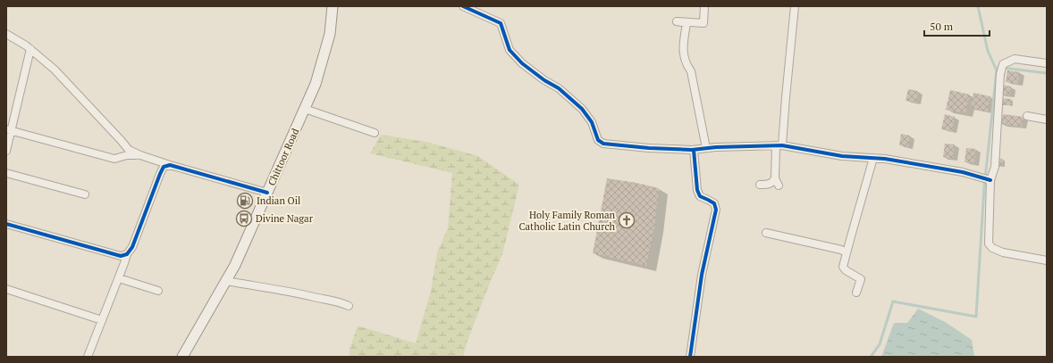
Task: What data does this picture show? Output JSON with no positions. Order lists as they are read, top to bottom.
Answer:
{
  "streets": {
    "main road": ["Chittoor Road"]
  },
  "places": {
    "fuel station": ["Indian Oil"],
    "bus stop": ["Divine Nagar"],
    "church": ["Holy Family Roman Catholic Latin Church"]
  },
  "scale_bar": "50 m"
}
